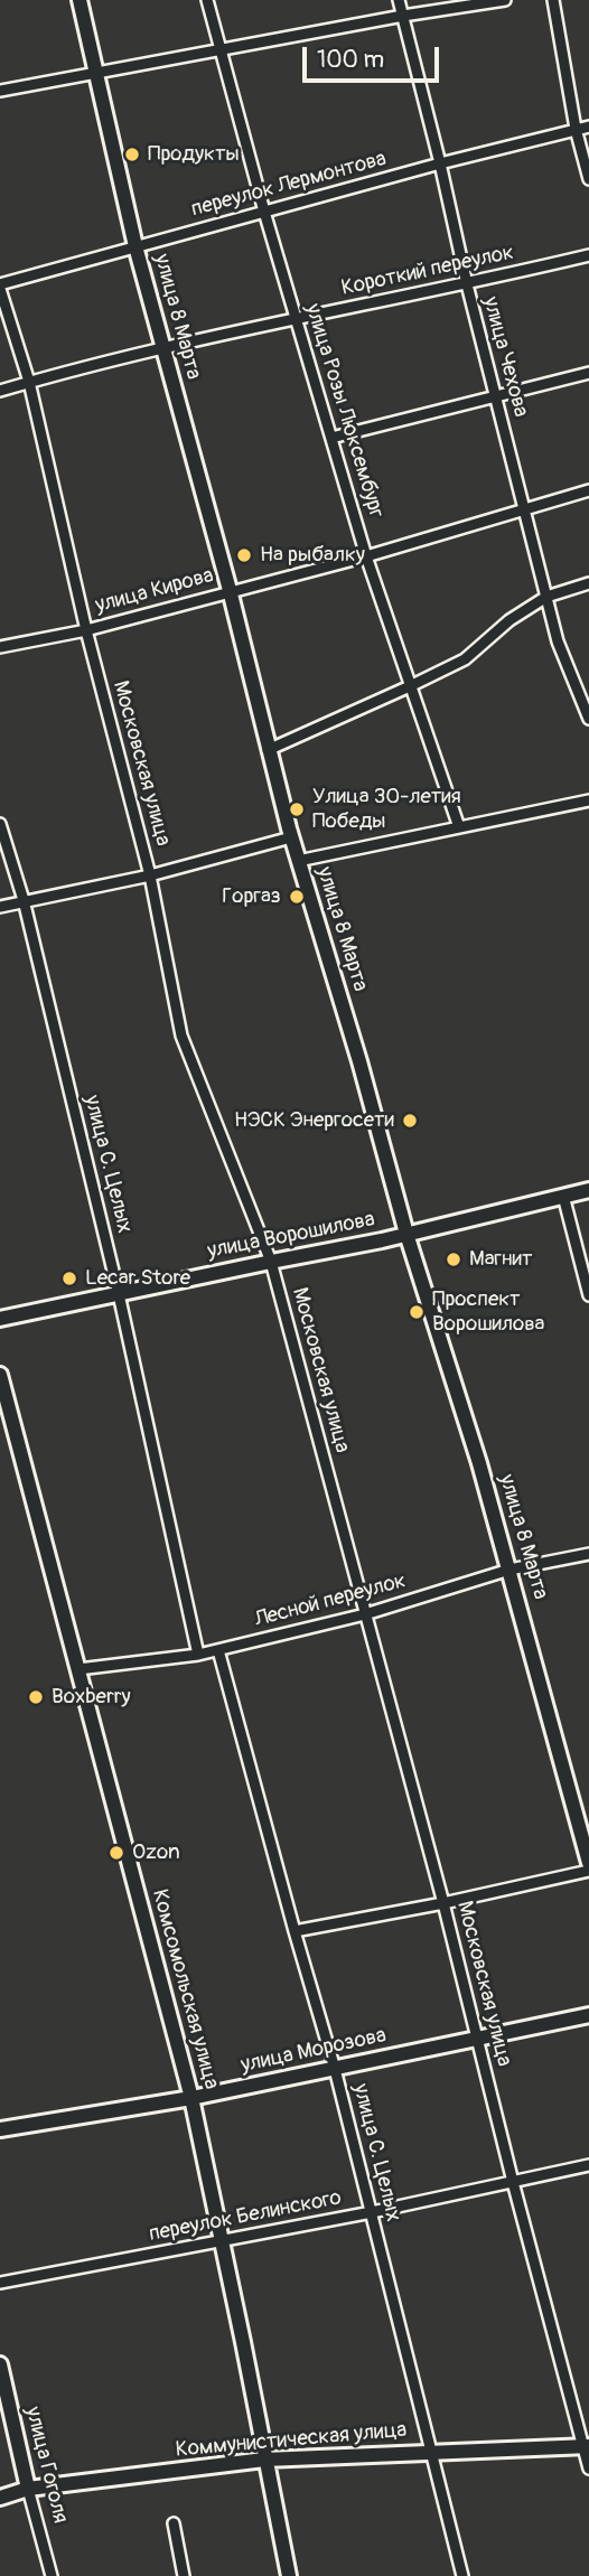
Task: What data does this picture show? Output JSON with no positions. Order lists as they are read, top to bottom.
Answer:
{
  "streets": {
    "street": [
      "переулок Лермонтова",
      "Короткий переулок",
      "улица 8 Марта",
      "улица Чехова",
      "улица Розы Люксембург",
      "улица Кирова",
      "Московская улица",
      "улица С. Целых",
      "улица Ворошилова",
      "Лесной переулок",
      "Комсомольская улица",
      "улица Морозова",
      "переулок Белинского",
      "Коммунистическая улица",
      "улица Гоголя"
    ]
  },
  "crossings": [
    ["переулок Лермонтова", "улица 8 Марта"],
    ["переулок Лермонтова", "улица Чехова"],
    ["переулок Лермонтова", "улица Розы Люксембург"],
    ["переулок Лермонтова", "Московская улица"],
    ["Короткий переулок", "улица 8 Марта"],
    ["Короткий переулок", "улица Чехова"],
    ["Короткий переулок", "улица Розы Люксембург"],
    ["Короткий переулок", "Московская улица"],
    ["улица 8 Марта", "улица Кирова"],
    ["улица 8 Марта", "улица Ворошилова"],
    ["улица 8 Марта", "Лесной переулок"],
    ["улица Чехова", "улица Кирова"],
    ["улица Розы Люксембург", "улица Кирова"],
    ["улица Кирова", "Московская улица"],
    ["Московская улица", "улица Ворошилова"],
    ["Московская улица", "Лесной переулок"],
    ["Московская улица", "улица Морозова"],
    ["Московская улица", "переулок Белинского"],
    ["Московская улица", "Коммунистическая улица"],
    ["улица С. Целых", "улица Ворошилова"],
    ["улица С. Целых", "Лесной переулок"],
    ["улица С. Целых", "улица Морозова"],
    ["улица С. Целых", "переулок Белинского"],
    ["улица С. Целых", "Коммунистическая улица"],
    ["Лесной переулок", "Комсомольская улица"],
    ["Комсомольская улица", "улица Морозова"],
    ["Комсомольская улица", "переулок Белинского"],
    ["Комсомольская улица", "Коммунистическая улица"],
    ["Коммунистическая улица", "улица Гоголя"]
  ],
  "places": [
    "Продукты",
    "На рыбалку",
    "Улица 30-летия Победы",
    "Горгаз",
    "НЭСК Энергосети",
    "Магнит",
    "Lecar Store",
    "Проспект Ворошилова",
    "Boxberry",
    "Ozon"
  ],
  "scale_bar": "100 m"
}
